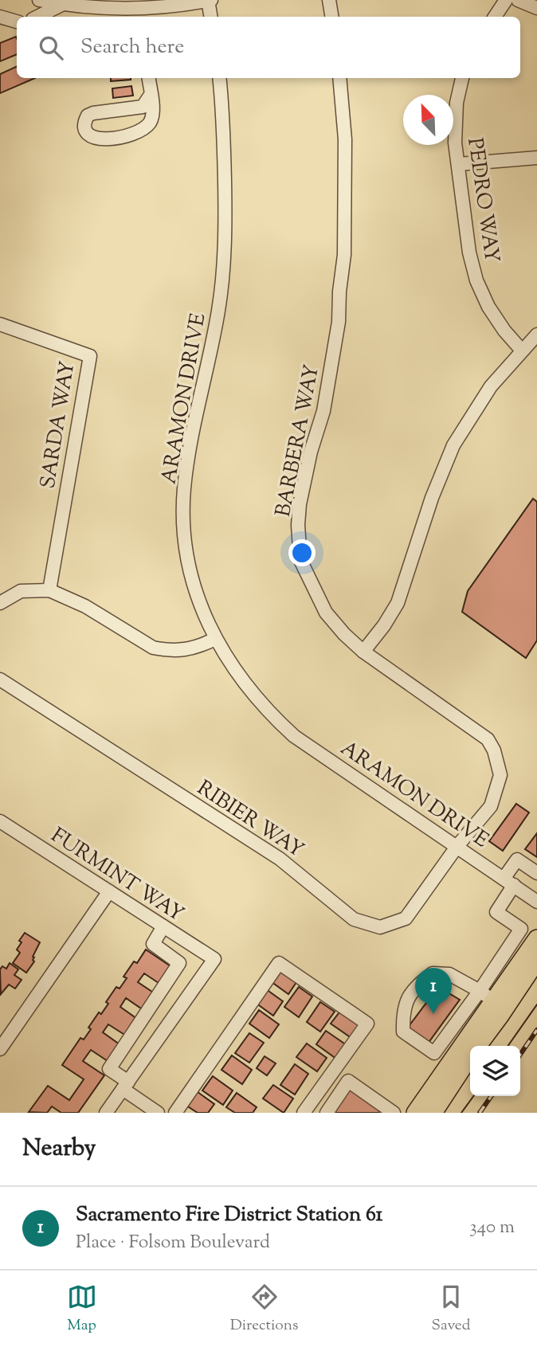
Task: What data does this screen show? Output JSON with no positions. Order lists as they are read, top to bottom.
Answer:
{
  "streets": {
    "street": [
      "PEDRO WAY",
      "ARAMON DRIVE",
      "SARDA WAY",
      "BARBERA WAY",
      "RIBIER WAY",
      "FURMINT WAY"
    ]
  },
  "crossings": [
    ["ARAMON DRIVE", "BARBERA WAY"],
    ["ARAMON DRIVE", "RIBIER WAY"],
    ["BARBERA WAY", "RIBIER WAY"]
  ],
  "north": "top left",
  "page": {
    "search": "Search here",
    "pins": "1",
    "heading": "Nearby",
    "list": [
      {
        "mark": "1",
        "name": "Sacramento Fire District Station 61",
        "note": "Place · Folsom Boulevard",
        "value": "340 m"
      }
    ],
    "nav": ["Map", "Directions", "Saved"]
  }
}
